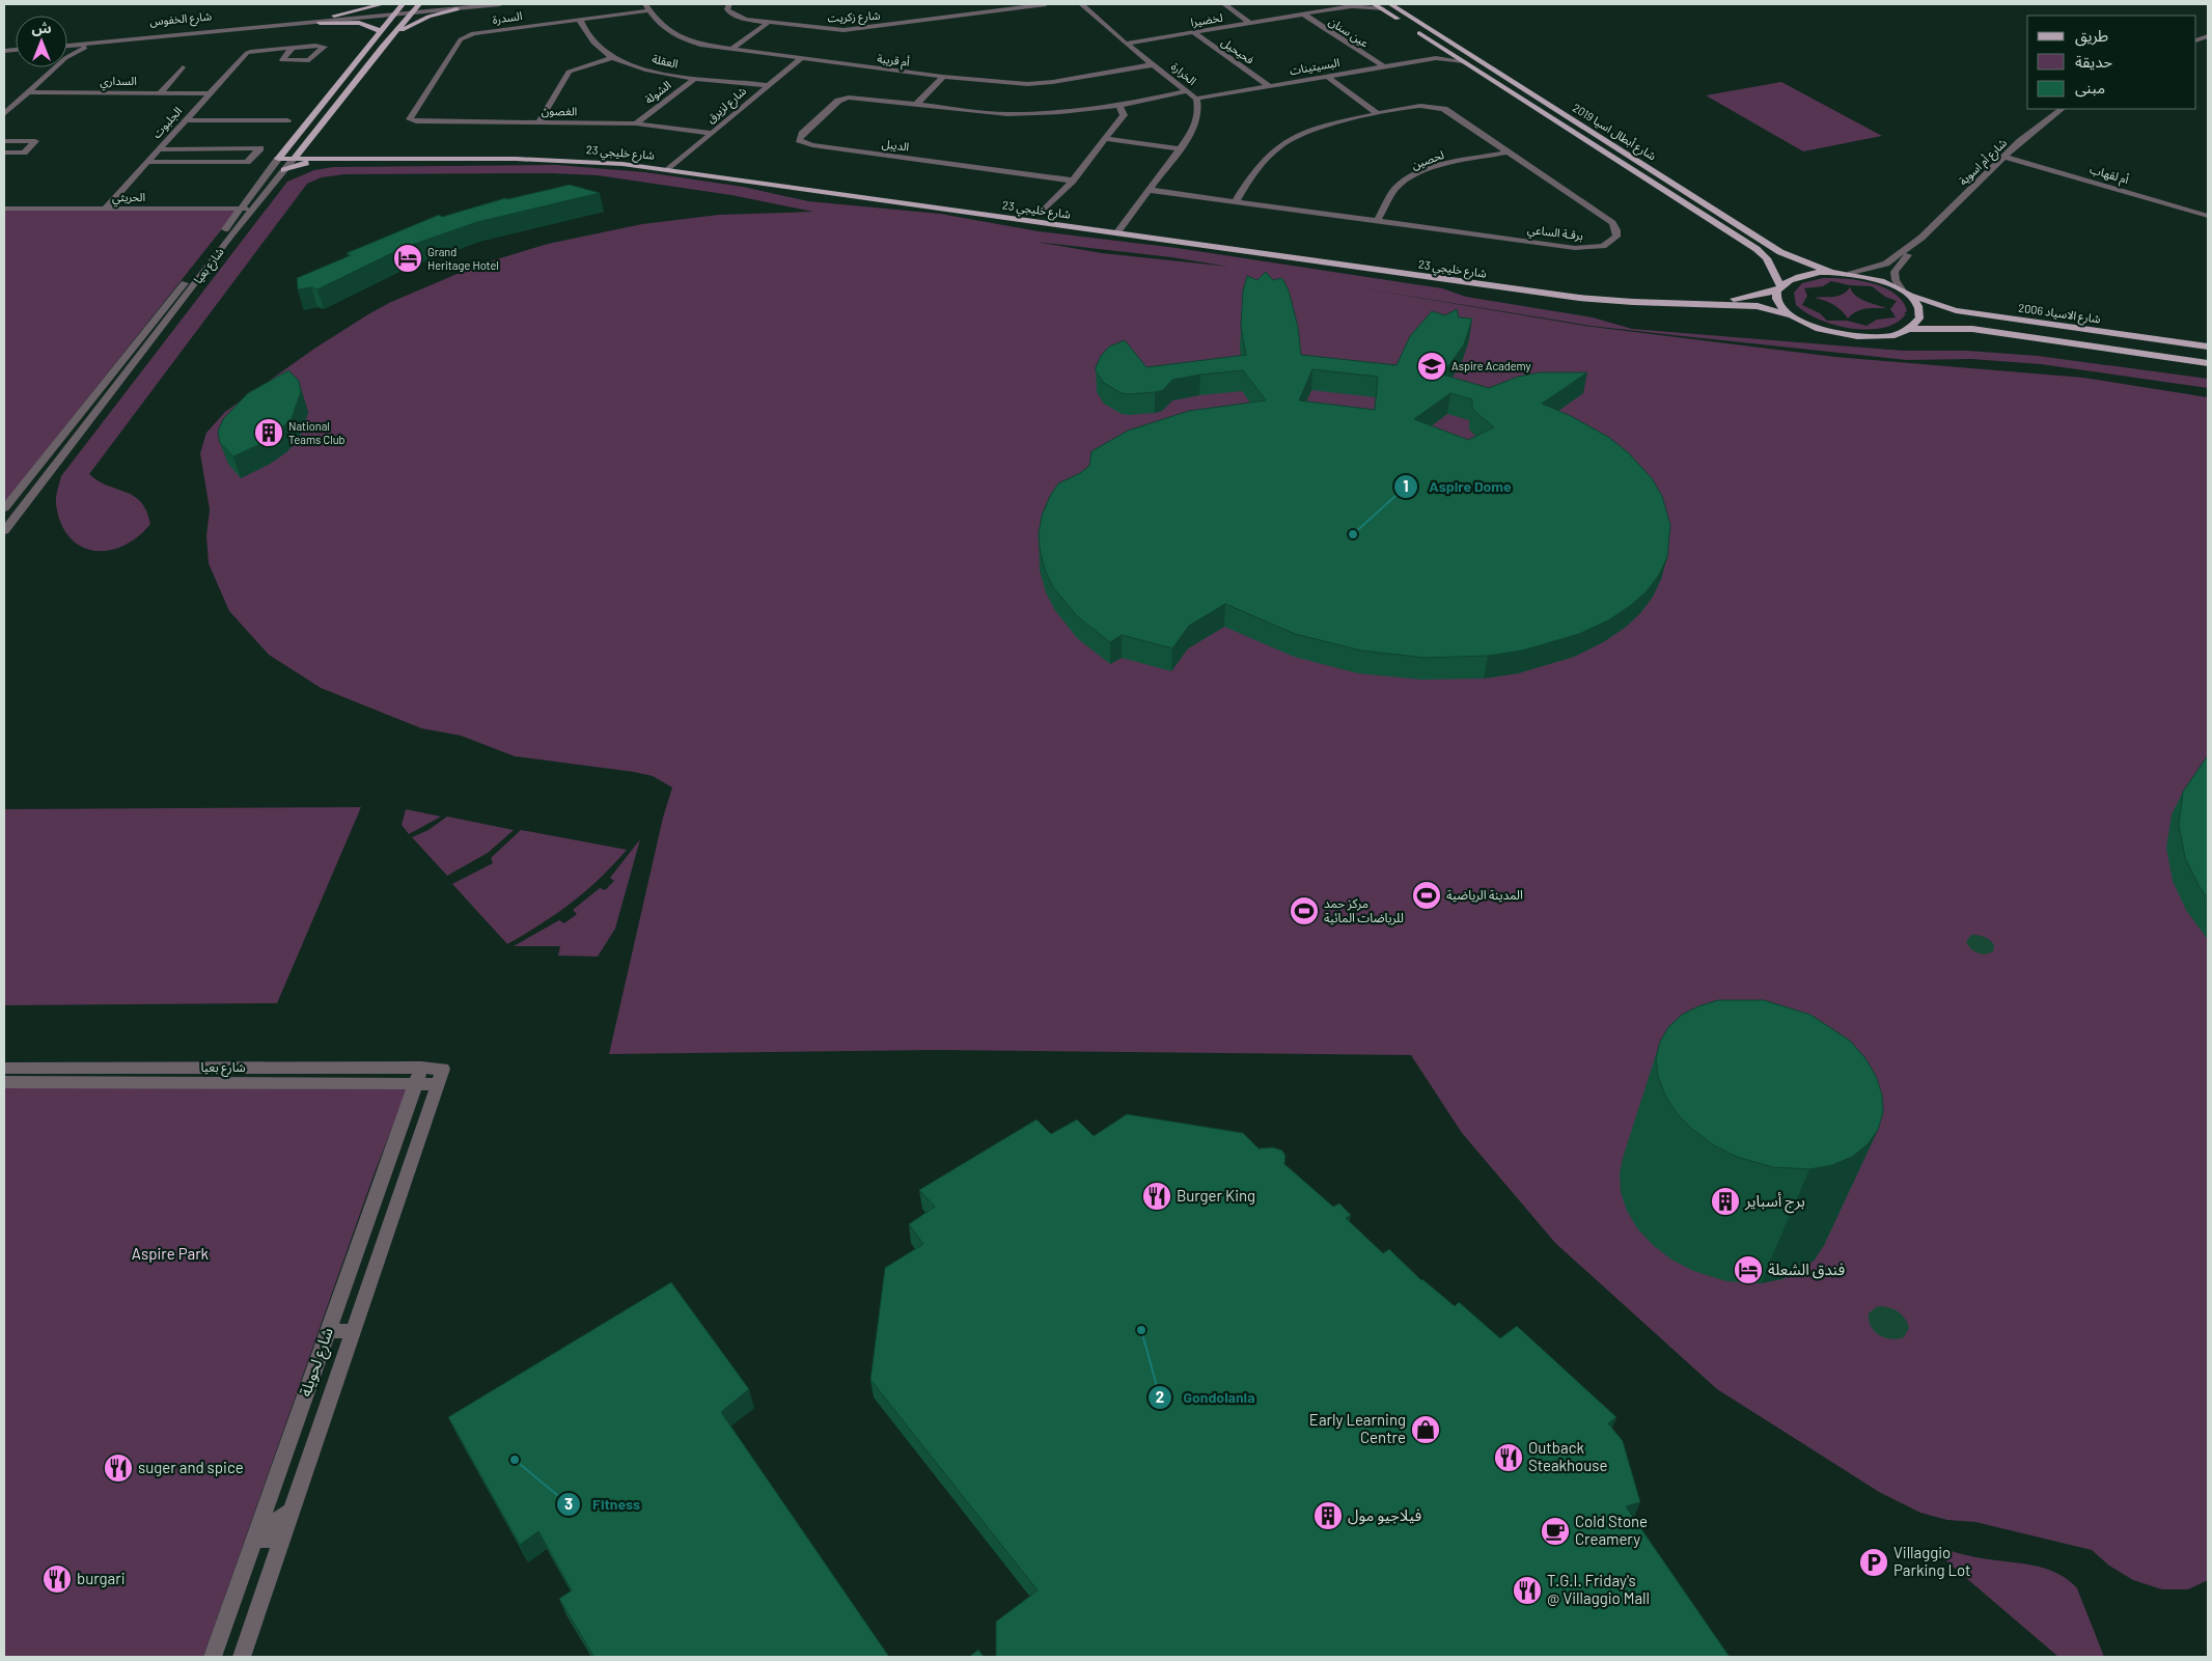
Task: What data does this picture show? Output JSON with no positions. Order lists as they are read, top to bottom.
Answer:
{
  "streets": {
    "main road": [
      "شارع أبطال اسيا 2019",
      "شارع خليجي 23",
      "شارع بعيا",
      "شارع الاسياد 2006"
    ],
    "street": [
      "شارع زكريت",
      "السدرة",
      "شارع الخفوس",
      "لخضيرا",
      "عين سنان",
      "فحيحيل",
      "أم قريبة",
      "العقلة",
      "البسيتينات",
      "الخرارة",
      "السداري",
      "الشولة",
      "شارع لزيرق",
      "الغصون",
      "الجلبوت",
      "الديبل",
      "لحصين",
      "شارع أم اسوية",
      "أم لقهاب",
      "الحريثي",
      "برقـة الساعي",
      "شارع لحويلة"
    ]
  },
  "crossings": [
    ["السدرة", "أم قريبة"],
    ["السدرة", "العقلة"],
    ["السدرة", "الغصون"],
    ["شارع الخفوس", "شارع بعيا"],
    ["لخضيرا", "عين سنان"],
    ["لخضيرا", "فحيحيل"],
    ["لخضيرا", "الخرارة"],
    ["لخضيرا", "شارع أبطال اسيا 2019"],
    ["عين سنان", "البسيتينات"],
    ["فحيحيل", "البسيتينات"],
    ["أم قريبة", "الخرارة"],
    ["أم قريبة", "شارع لزيرق"],
    ["العقلة", "الشولة"],
    ["العقلة", "شارع لزيرق"],
    ["البسيتينات", "الخرارة"],
    ["البسيتينات", "شارع أبطال اسيا 2019"],
    ["الخرارة", "الديبل"],
    ["الخرارة", "شارع خليجي 23"],
    ["الخرارة", "برقـة الساعي"],
    ["السداري", "الجلبوت"],
    ["الشولة", "الغصون"],
    ["شارع لزيرق", "الغصون"],
    ["شارع لزيرق", "شارع خليجي 23"],
    ["الجلبوت", "الحريثي"],
    ["شارع أبطال اسيا 2019", "شارع خليجي 23"],
    ["شارع أبطال اسيا 2019", "شارع الاسياد 2006"],
    ["شارع خليجي 23", "شارع بعيا"],
    ["شارع خليجي 23", "شارع الاسياد 2006"],
    ["لحصين", "برقـة الساعي"],
    ["شارع أم اسوية", "أم لقهاب"],
    ["شارع أم اسوية", "شارع الاسياد 2006"],
    ["الحريثي", "شارع بعيا"],
    ["شارع بعيا", "شارع لحويلة"]
  ],
  "parks": ["Aspire Park"],
  "places": {
    "hotel": ["Grand Heritage Hotel", "فندق الشعلة"],
    "school or university": ["Aspire Academy"],
    "building": ["National Teams Club", "برج أسباير", "فيلاجيو مول"],
    "other": ["Aspire Dome", "Gondolania", "Fitness"],
    "sports": ["المدينة الرياضية", "مركز حمد للرياضات المائية"],
    "restaurant": [
      "Burger King",
      "Outback Steakhouse",
      "suger and spice",
      "burgari",
      "T.G.I. Friday's @ Villaggio Mall"
    ],
    "shop": ["Early Learning Centre"],
    "cafe": ["Cold Stone Creamery"],
    "parking": ["Villaggio Parking Lot"]
  },
  "legend": ["طريق", "حديقة", "مبنى"],
  "north": "top"
}
